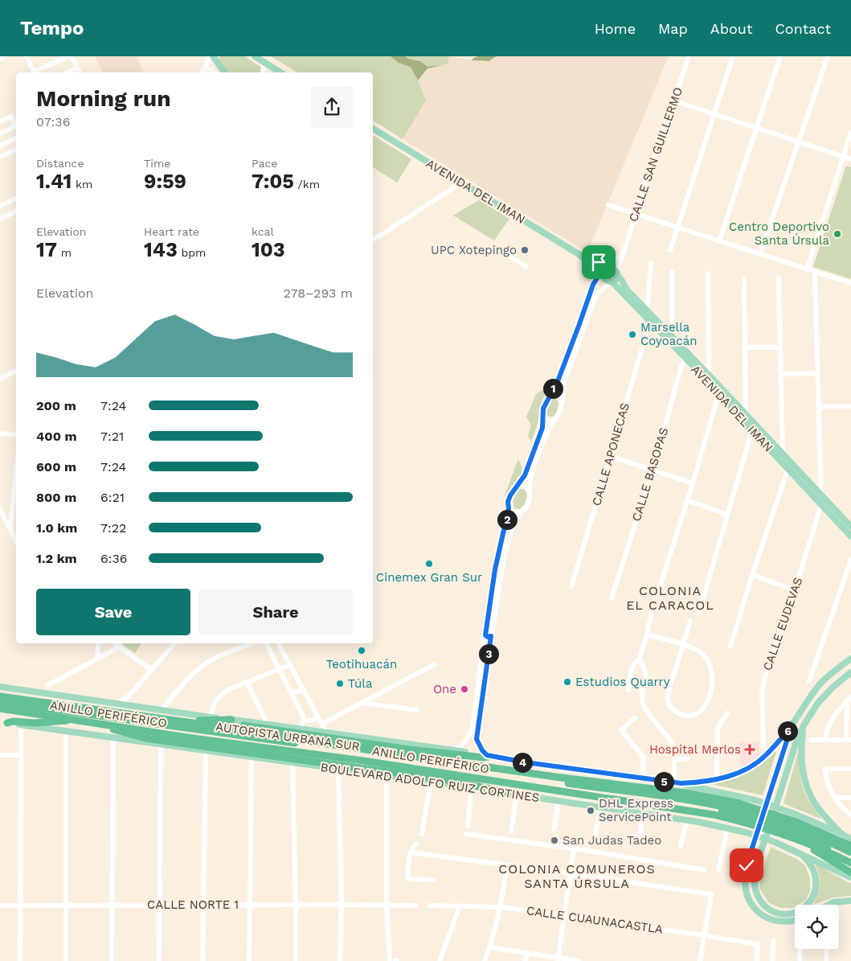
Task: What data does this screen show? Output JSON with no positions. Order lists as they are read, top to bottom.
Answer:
{
  "streets": {
    "highway": ["ANILLO PERIFÉRICO", "AUTOPISTA URBANA SUR"],
    "main road": ["AVENIDA DEL IMAN", "BOULEVARD ADOLFO RUIZ CORTINES"],
    "street": [
      "CALLE SAN GUILLERMO",
      "CALLE APONECAS",
      "CALLE BASOPAS",
      "CALLE EUDEVAS",
      "CALLE NORTE 1",
      "CALLE CUAUNACASTLA"
    ]
  },
  "crossings": [
    ["CALLE SAN GUILLERMO", "AVENIDA DEL IMAN"],
    ["AVENIDA DEL IMAN", "CALLE APONECAS"],
    ["AVENIDA DEL IMAN", "CALLE BASOPAS"],
    ["AVENIDA DEL IMAN", "CALLE EUDEVAS"],
    ["ANILLO PERIFÉRICO", "AUTOPISTA URBANA SUR"]
  ],
  "districts": ["COLONIA EL CARACOL", "COLONIA COMUNEROS SANTA ÚRSULA"],
  "places": {
    "other": [
      "Centro Deportivo Santa Úrsula",
      "UPC Xotepingo",
      "Marsella Coyoacán",
      "Cinemex Gran Sur",
      "Teotihuacán",
      "Estudios Quarry",
      "Túla",
      "One",
      "DHL Express ServicePoint",
      "San Judas Tadeo"
    ],
    "health": ["Hospital Merlos"]
  },
  "page": {
    "header": "Tempo",
    "nav": [
      "Home",
      "Map",
      "About",
      "Contact"
    ],
    "heading": ["Morning run", "07:36"],
    "stats": [
      ["Distance", "1.41 km"],
      ["Time", "9:59"],
      ["Pace", "7:05 /km"],
      ["Elevation", "17 m"],
      ["Heart rate", "143 bpm"],
      ["kcal", "103"]
    ],
    "chart": ["Elevation", "278–293 m"],
    "pins": [
      "1",
      "2",
      "3",
      "6",
      "4",
      "5"
    ],
    "list": [
      {
        "name": "200 m",
        "note": "7:24"
      },
      {
        "name": "400 m",
        "note": "7:21"
      },
      {
        "name": "600 m",
        "note": "7:24"
      },
      {
        "name": "800 m",
        "note": "6:21"
      },
      {
        "name": "1.0 km",
        "note": "7:22"
      },
      {
        "name": "1.2 km",
        "note": "6:36"
      }
    ],
    "buttons": ["Save", "Share"]
  }
}
